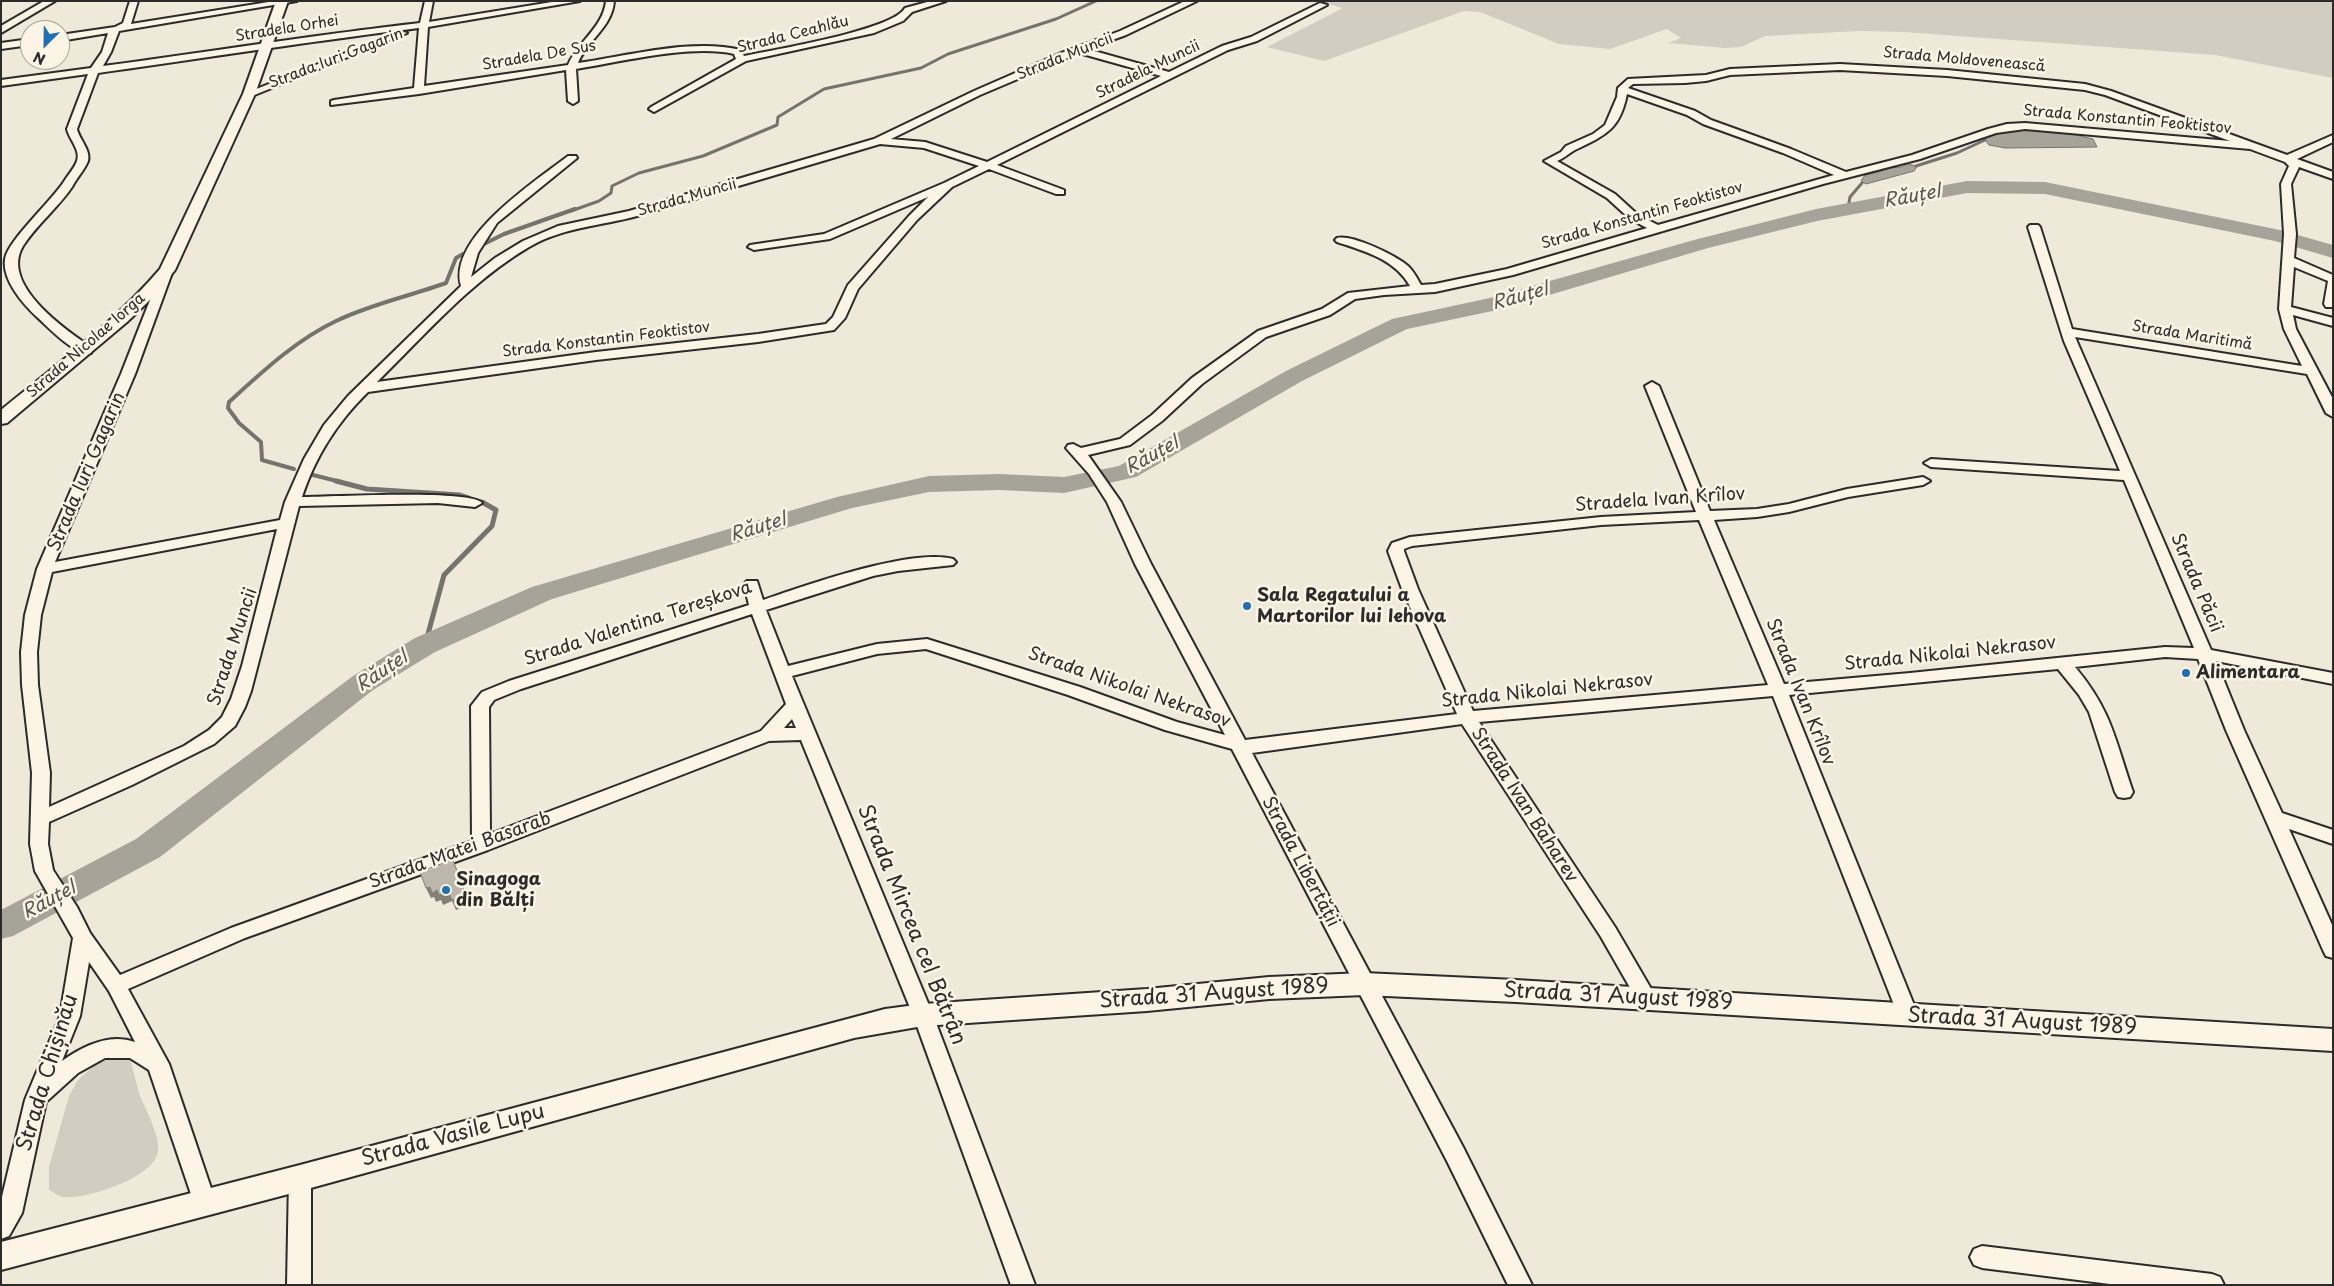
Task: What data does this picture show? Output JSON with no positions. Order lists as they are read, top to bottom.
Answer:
{
  "streets": {
    "main road": [
      "Strada Iuri Gagarin",
      "Strada Nicolae Iorga",
      "Strada 31 August 1989",
      "Strada Vasile Lupu"
    ],
    "street": [
      "Stradela Orhei",
      "Strada Ceahlău",
      "Stradela De Sus",
      "Strada Muncii",
      "Strada Moldovenească",
      "Stradela Muncii",
      "Strada Konstantin Feoktistov",
      "Strada Maritimă",
      "Stradela Ivan Krîlov",
      "Strada Păcii",
      "Strada Valentina Tereșkova",
      "Strada Nikolai Nekrasov",
      "Strada Ivan Krîlov",
      "Strada Ivan Baharev",
      "Strada Matei Basarab",
      "Strada Libertății",
      "Strada Mircea cel Bătrân",
      "Strada Chișinău"
    ]
  },
  "crossings": [
    ["Stradela Orhei", "Strada Iuri Gagarin"],
    ["Strada Ceahlău", "Stradela De Sus"],
    ["Strada Muncii", "Strada Iuri Gagarin"],
    ["Strada Muncii", "Strada Konstantin Feoktistov"],
    ["Strada Iuri Gagarin", "Strada Nicolae Iorga"],
    ["Strada Iuri Gagarin", "Strada Chișinău"],
    ["Strada Moldovenească", "Strada Konstantin Feoktistov"],
    ["Stradela Muncii", "Strada Konstantin Feoktistov"],
    ["Strada Konstantin Feoktistov", "Strada Libertății"],
    ["Strada Maritimă", "Strada Păcii"],
    ["Stradela Ivan Krîlov", "Strada Ivan Krîlov"],
    ["Stradela Ivan Krîlov", "Strada Ivan Baharev"],
    ["Strada Păcii", "Strada Nikolai Nekrasov"],
    ["Strada Valentina Tereșkova", "Strada Matei Basarab"],
    ["Strada Valentina Tereșkova", "Strada Mircea cel Bătrân"],
    ["Strada Nikolai Nekrasov", "Strada Ivan Krîlov"],
    ["Strada Nikolai Nekrasov", "Strada Ivan Baharev"],
    ["Strada Nikolai Nekrasov", "Strada Libertății"],
    ["Strada Nikolai Nekrasov", "Strada Mircea cel Bătrân"],
    ["Strada Ivan Krîlov", "Strada 31 August 1989"],
    ["Strada Ivan Baharev", "Strada 31 August 1989"],
    ["Strada Matei Basarab", "Strada Mircea cel Bătrân"],
    ["Strada Libertății", "Strada 31 August 1989"],
    ["Strada Mircea cel Bătrân", "Strada 31 August 1989"],
    ["Strada Mircea cel Bătrân", "Strada Vasile Lupu"],
    ["Strada 31 August 1989", "Strada Vasile Lupu"]
  ],
  "water": ["Răuțel"],
  "places": ["Sala Regatului a Martorilor lui Iehova", "Alimentara", "Sinagoga din Bălți"],
  "north": "bottom left"
}
